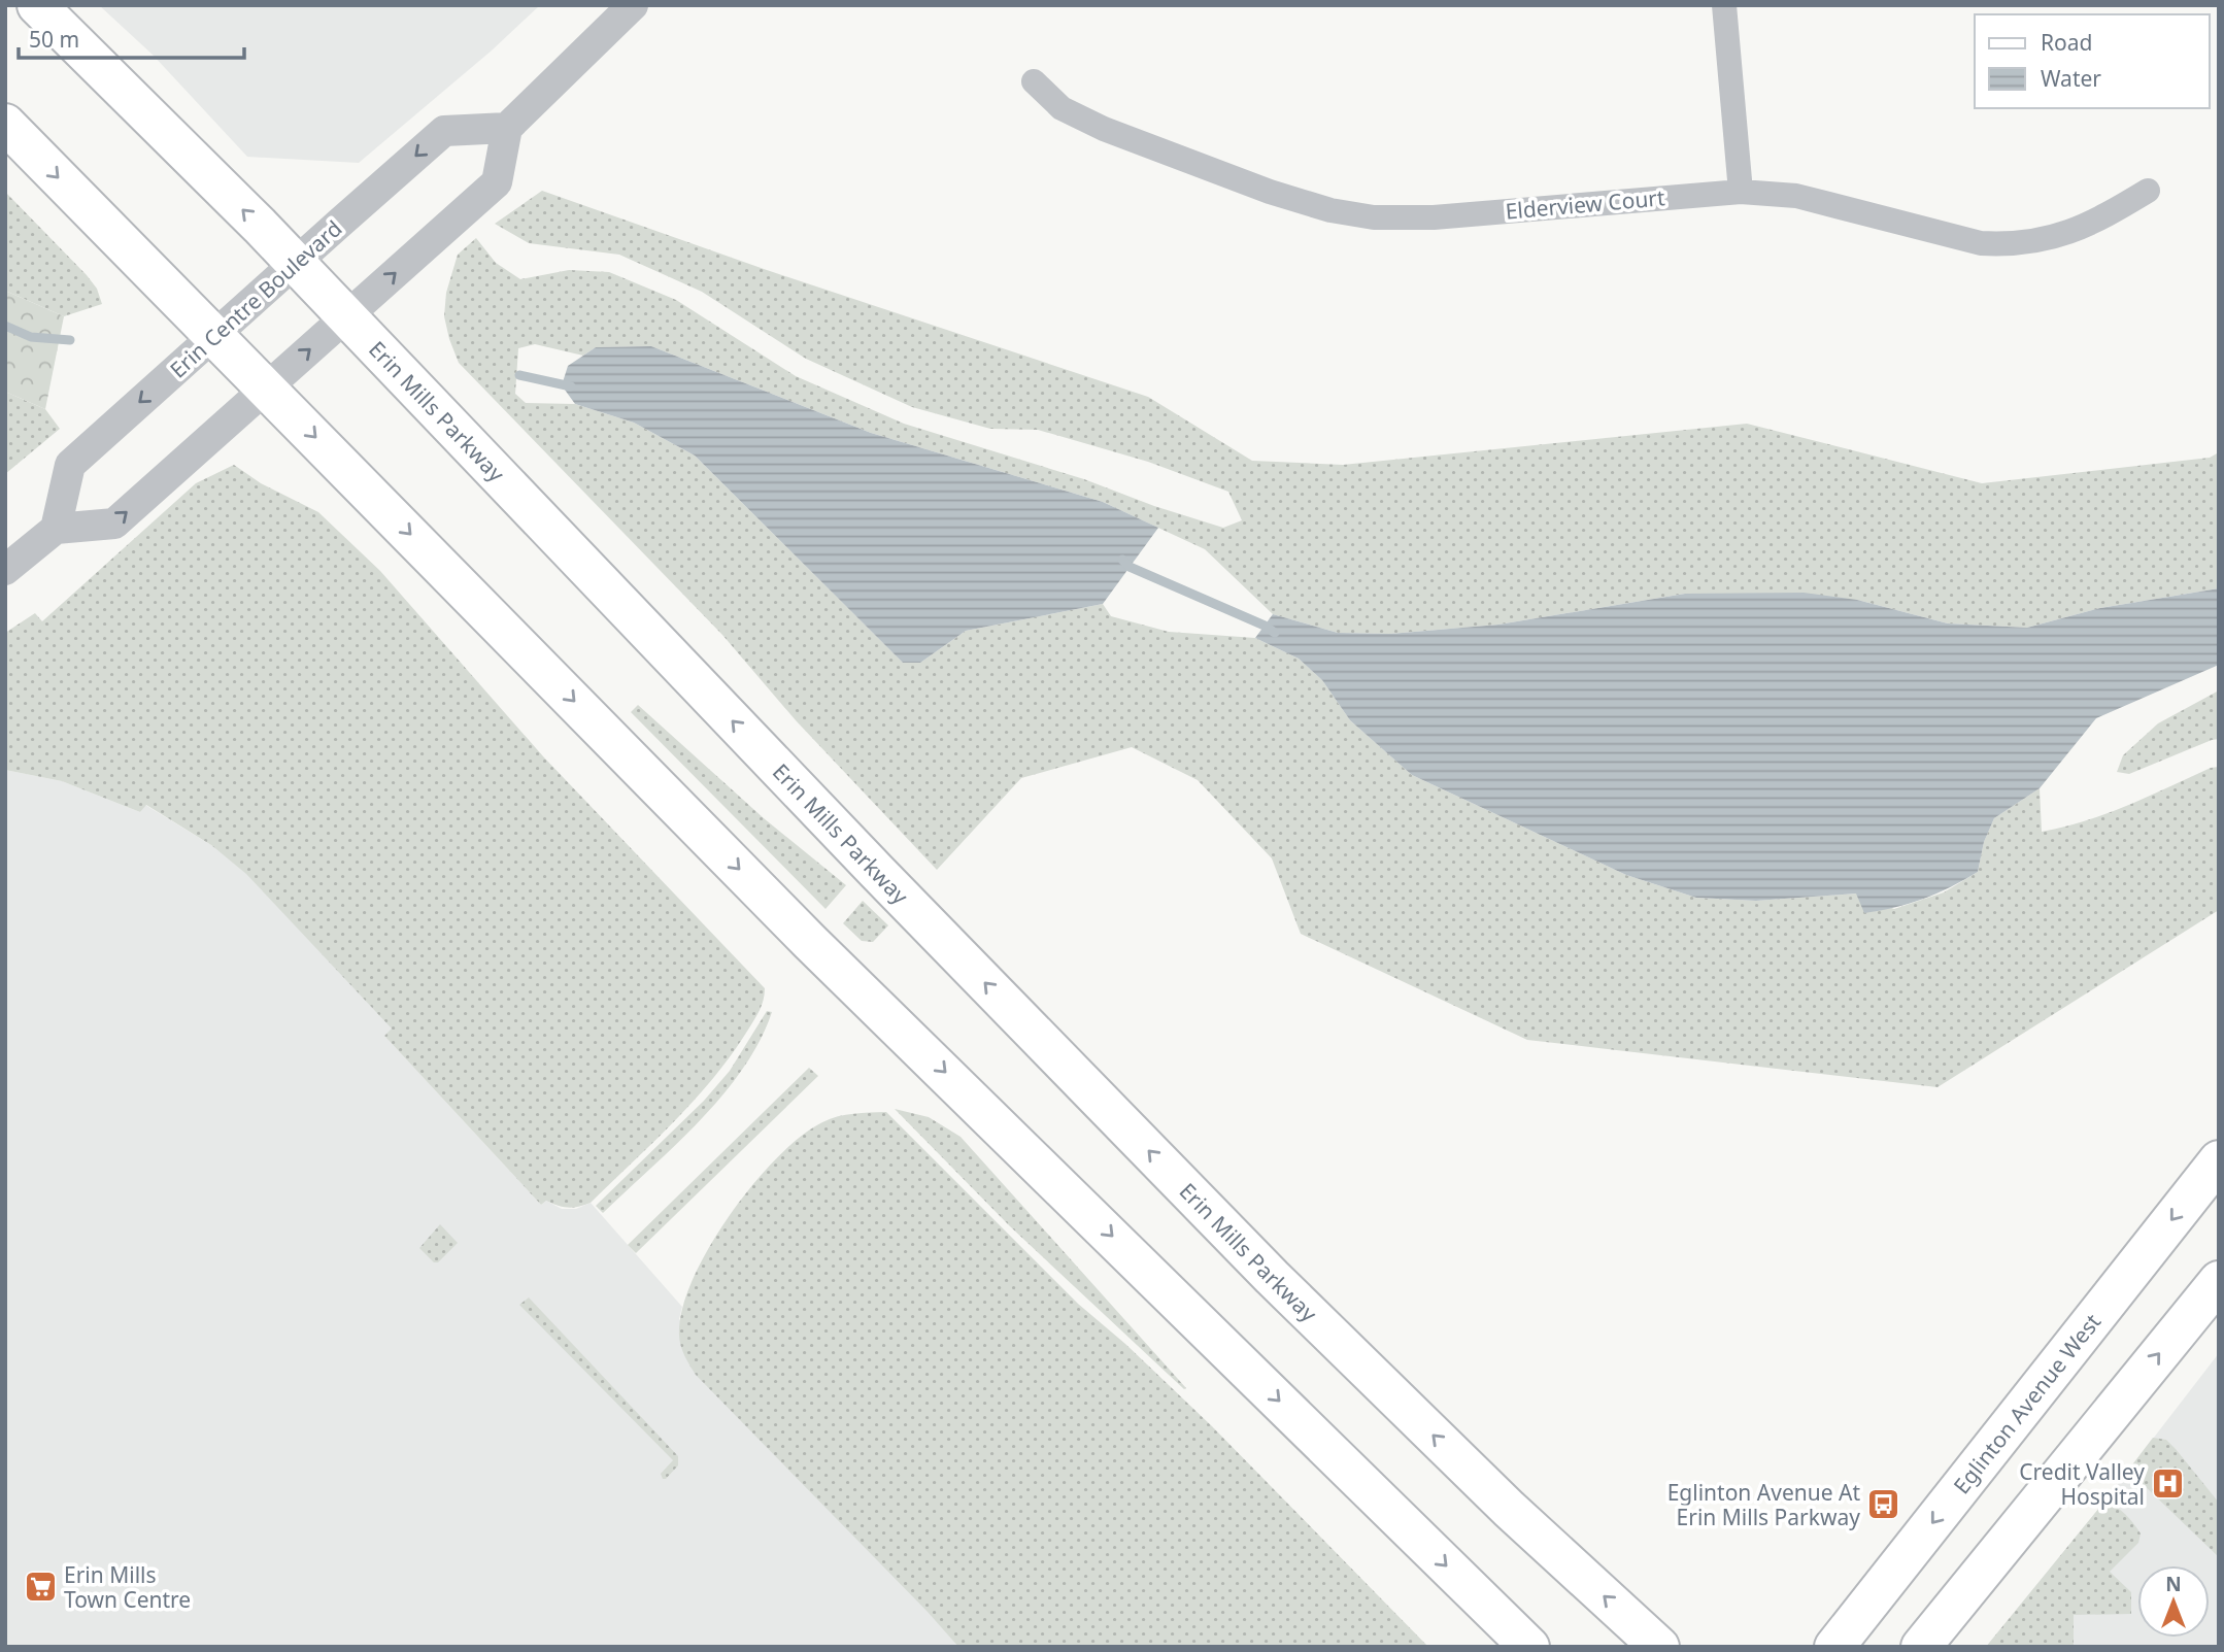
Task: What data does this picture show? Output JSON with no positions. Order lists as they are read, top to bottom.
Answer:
{
  "streets": {
    "main road": ["Erin Mills Parkway", "Eglinton Avenue West"],
    "street": ["Elderview Court", "Erin Centre Boulevard"]
  },
  "crossings": [
    ["Erin Centre Boulevard", "Erin Mills Parkway"]
  ],
  "places": {
    "hospital": ["Credit Valley Hospital"],
    "bus stop": ["Eglinton Avenue At Erin Mills Parkway"],
    "supermarket": ["Erin Mills Town Centre"]
  },
  "legend": ["Road", "Water"],
  "scale_bar": "50 m",
  "north": "top"
}
